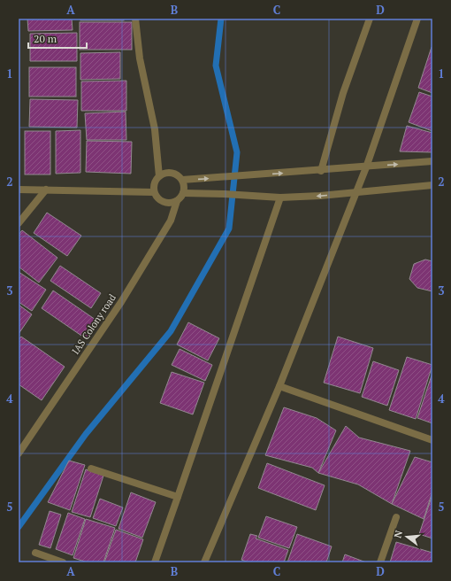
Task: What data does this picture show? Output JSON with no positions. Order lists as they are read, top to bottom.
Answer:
{
  "streets": {
    "street": ["IAS Colony road"]
  },
  "scale_bar": "20 m",
  "north": "left",
  "grid": {
    "columns": [
      "A",
      "B",
      "C",
      "D"
    ],
    "rows": [
      "1",
      "2",
      "3",
      "4",
      "5"
    ]
  }
}
